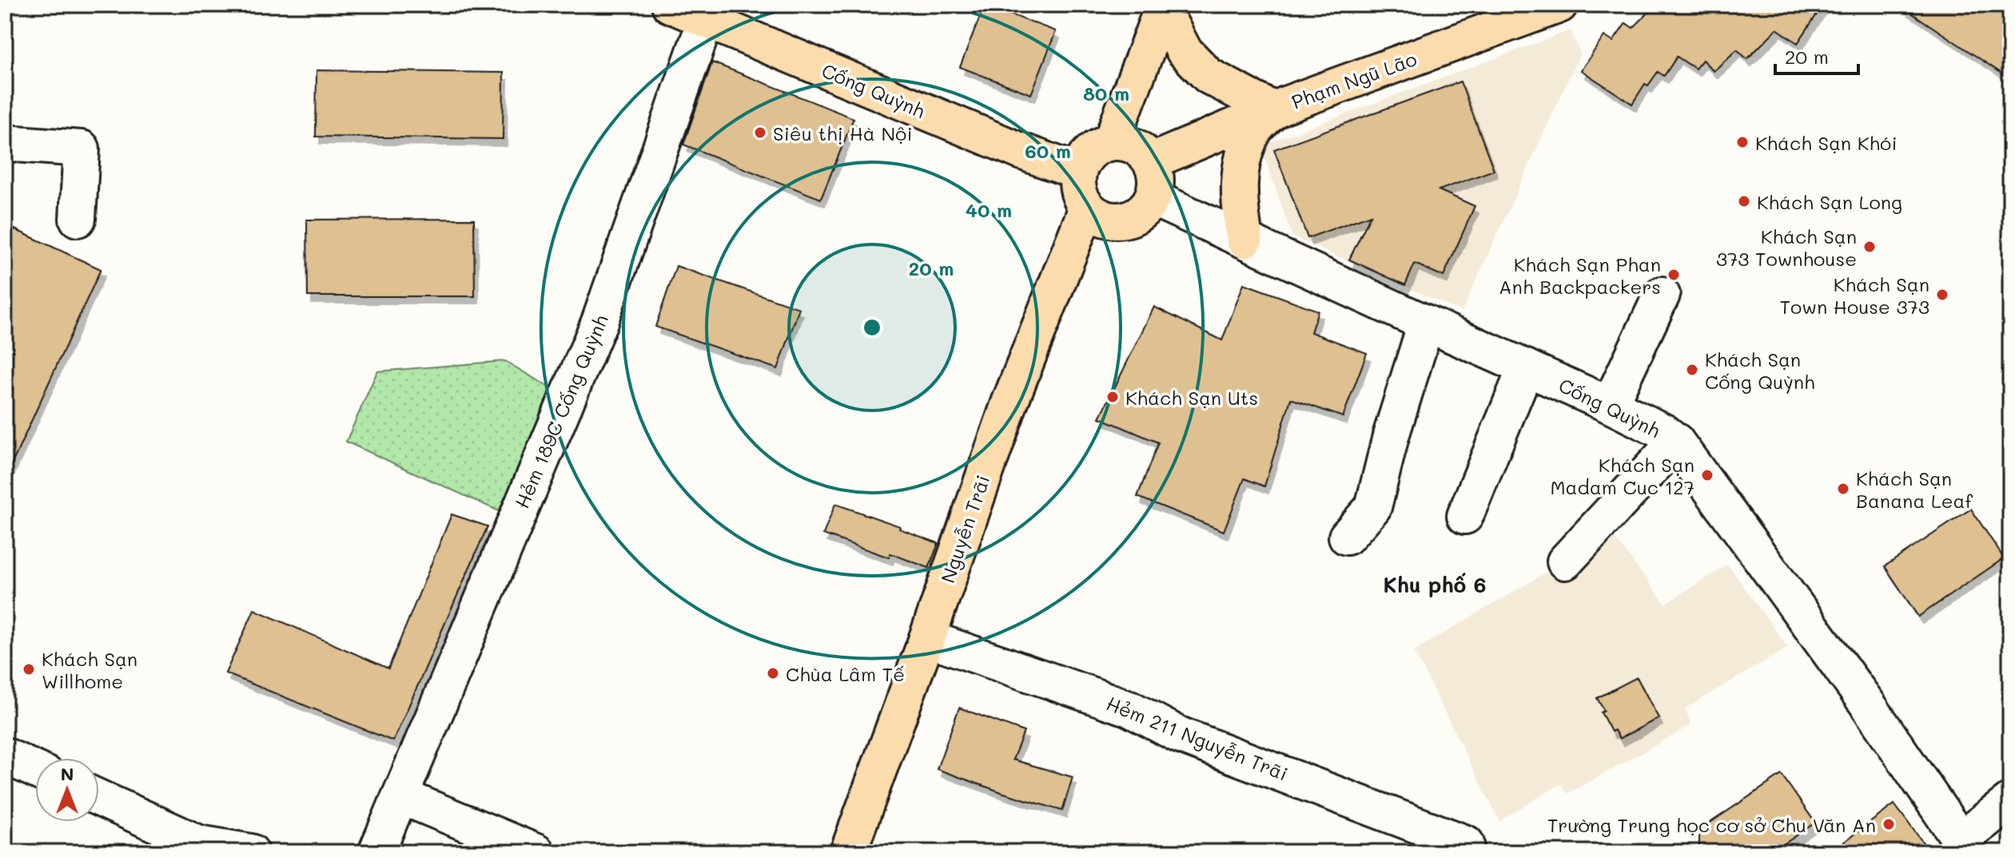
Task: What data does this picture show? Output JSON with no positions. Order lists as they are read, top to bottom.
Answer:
{
  "streets": {
    "main road": ["Phạm Ngũ Lão", "Cống Quỳnh", "Nguyễn Trãi"],
    "street": ["Hẻm 189C Cống Quỳnh", "Hẻm 211 Nguyễn Trãi"]
  },
  "crossings": [
    ["Phạm Ngũ Lão", "Cống Quỳnh"],
    ["Phạm Ngũ Lão", "Nguyễn Trãi"],
    ["Cống Quỳnh", "Hẻm 189C Cống Quỳnh"],
    ["Cống Quỳnh", "Nguyễn Trãi"],
    ["Nguyễn Trãi", "Hẻm 211 Nguyễn Trãi"]
  ],
  "districts": ["Khu phố 6"],
  "places": [
    "Siêu thị Hà Nội",
    "Khách Sạn Khói",
    "Khách Sạn Long",
    "Khách Sạn 373 Townhouse",
    "Khách Sạn Phan Anh Backpackers",
    "Khách Sạn Town House 373",
    "Khách Sạn Cống Quỳnh",
    "Khách Sạn Uts",
    "Khách Sạn Madam Cuc 127",
    "Khách Sạn Banana Leaf",
    "Khách Sạn Willhome",
    "Chùa Lâm Tế",
    "Trường Trung học cơ sở Chu Văn An"
  ],
  "scale_bar": "20 m",
  "north": "top",
  "rings": [
    "80 m",
    "60 m",
    "40 m",
    "20 m"
  ]
}
